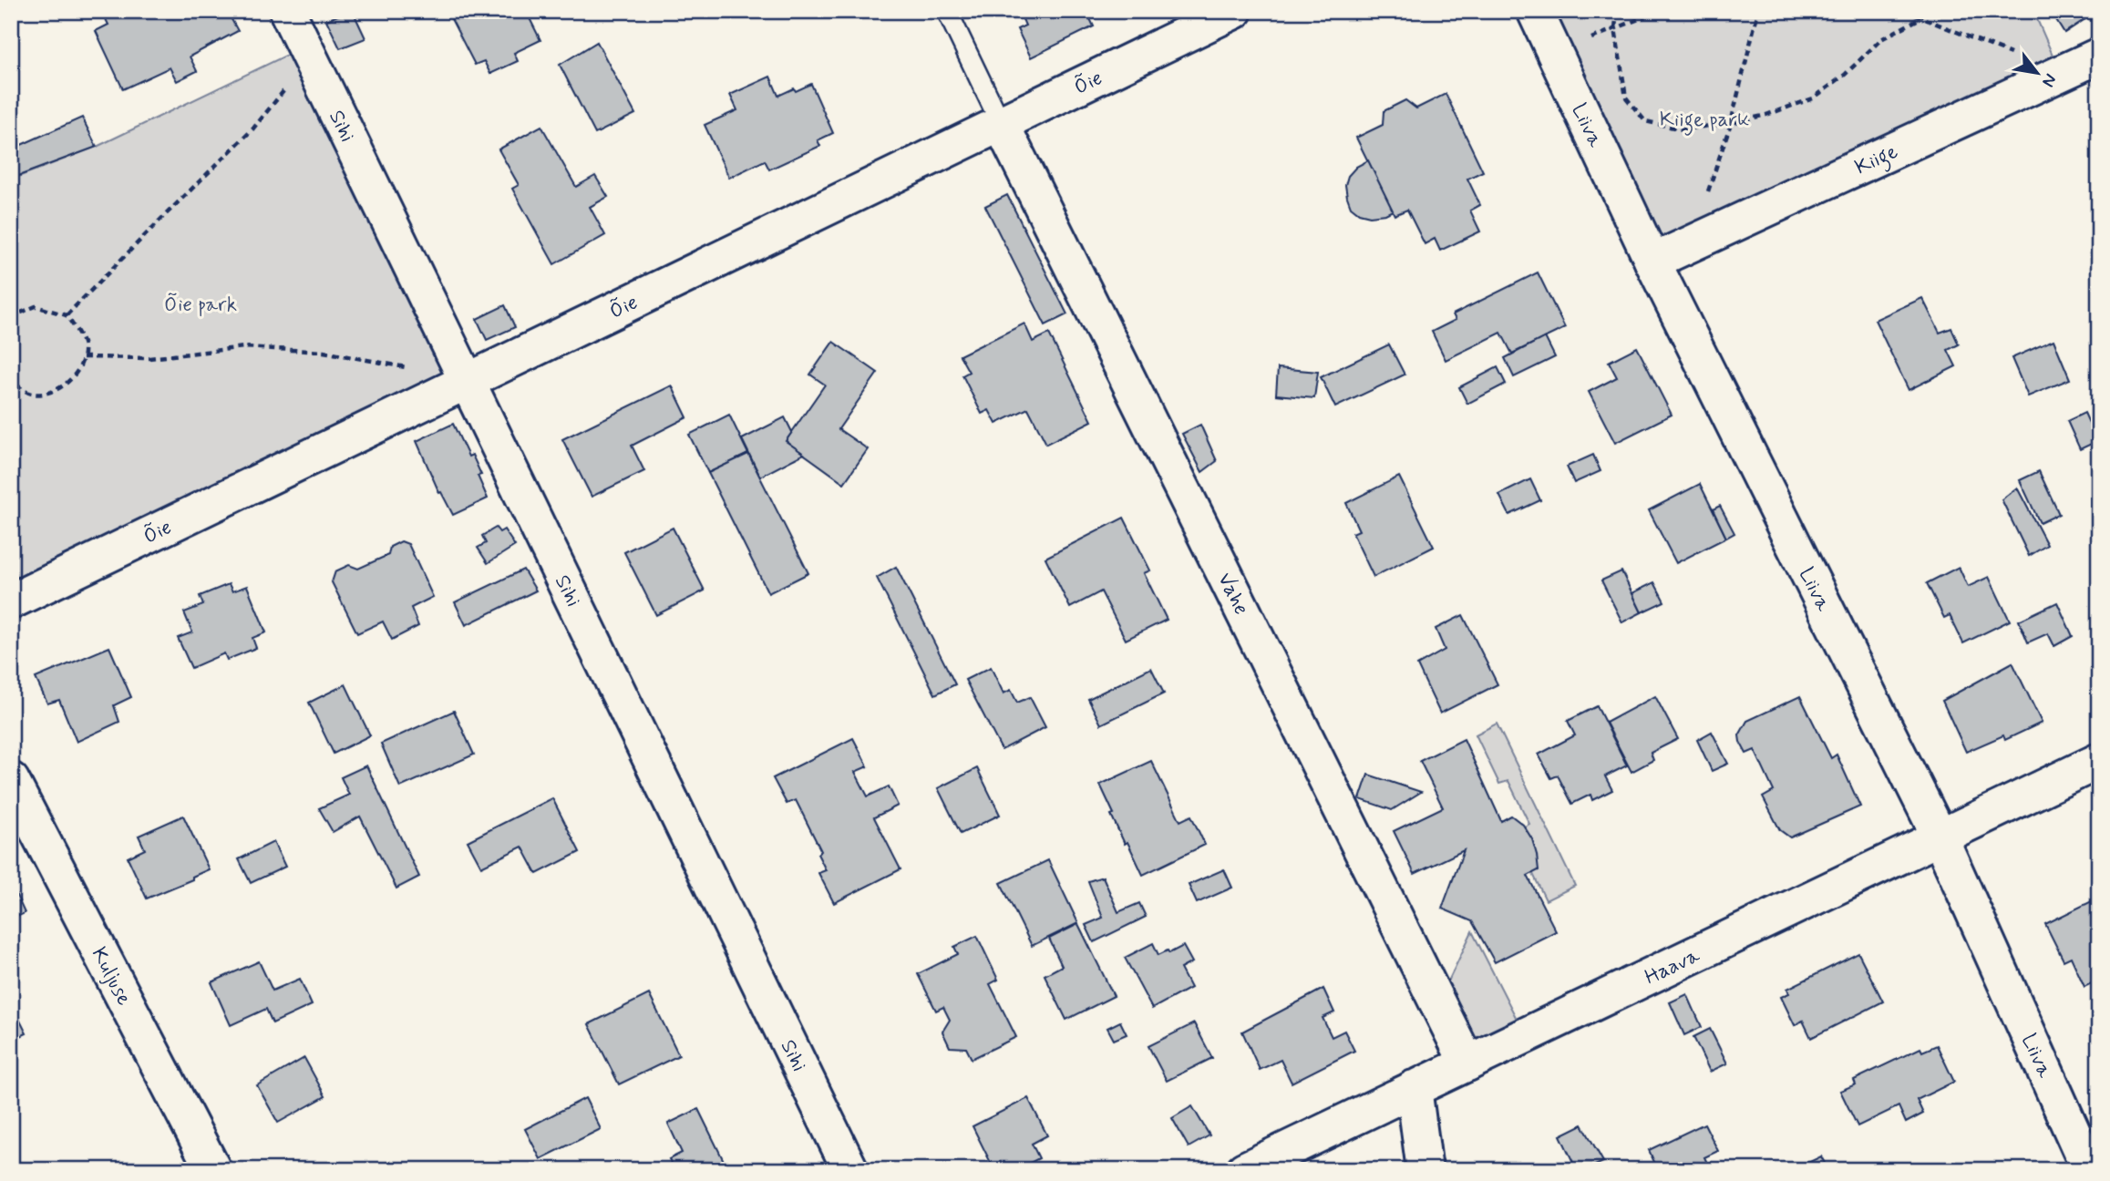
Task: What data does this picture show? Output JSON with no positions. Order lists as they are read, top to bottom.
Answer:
{
  "streets": {
    "street": [
      "Õie",
      "Liiva",
      "Sihi",
      "Kiige",
      "Vahe",
      "Haava",
      "Kuljuse"
    ]
  },
  "crossings": [
    ["Õie", "Sihi"],
    ["Õie", "Vahe"],
    ["Liiva", "Kiige"],
    ["Liiva", "Haava"],
    ["Vahe", "Haava"]
  ],
  "parks": ["Kiige park", "Õie park"],
  "north": "bottom right"
}
